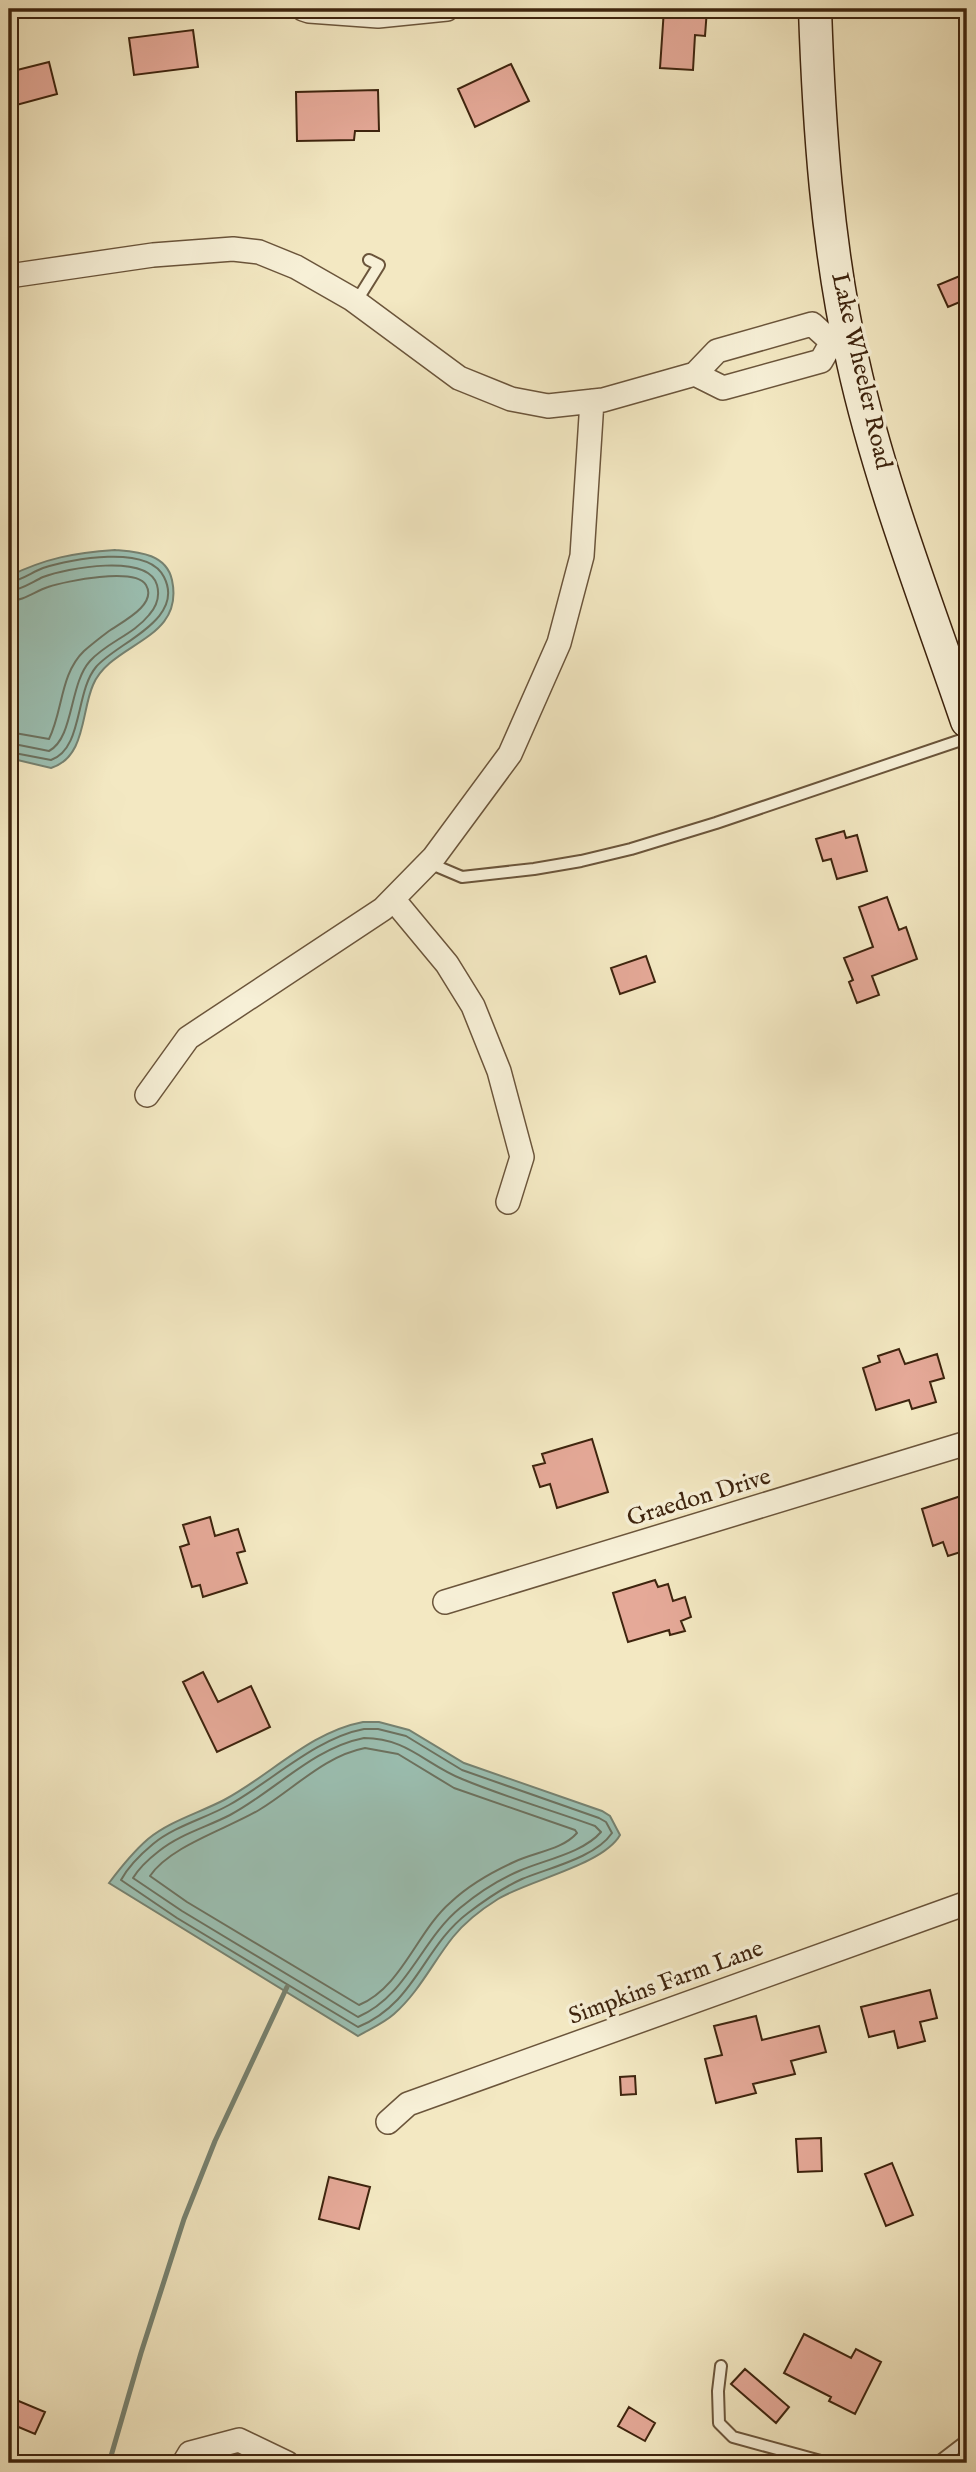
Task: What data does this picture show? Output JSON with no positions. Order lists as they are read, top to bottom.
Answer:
{
  "streets": {
    "street": ["Lake Wheeler Road", "Graedon Drive", "Simpkins Farm Lane"]
  }
}
